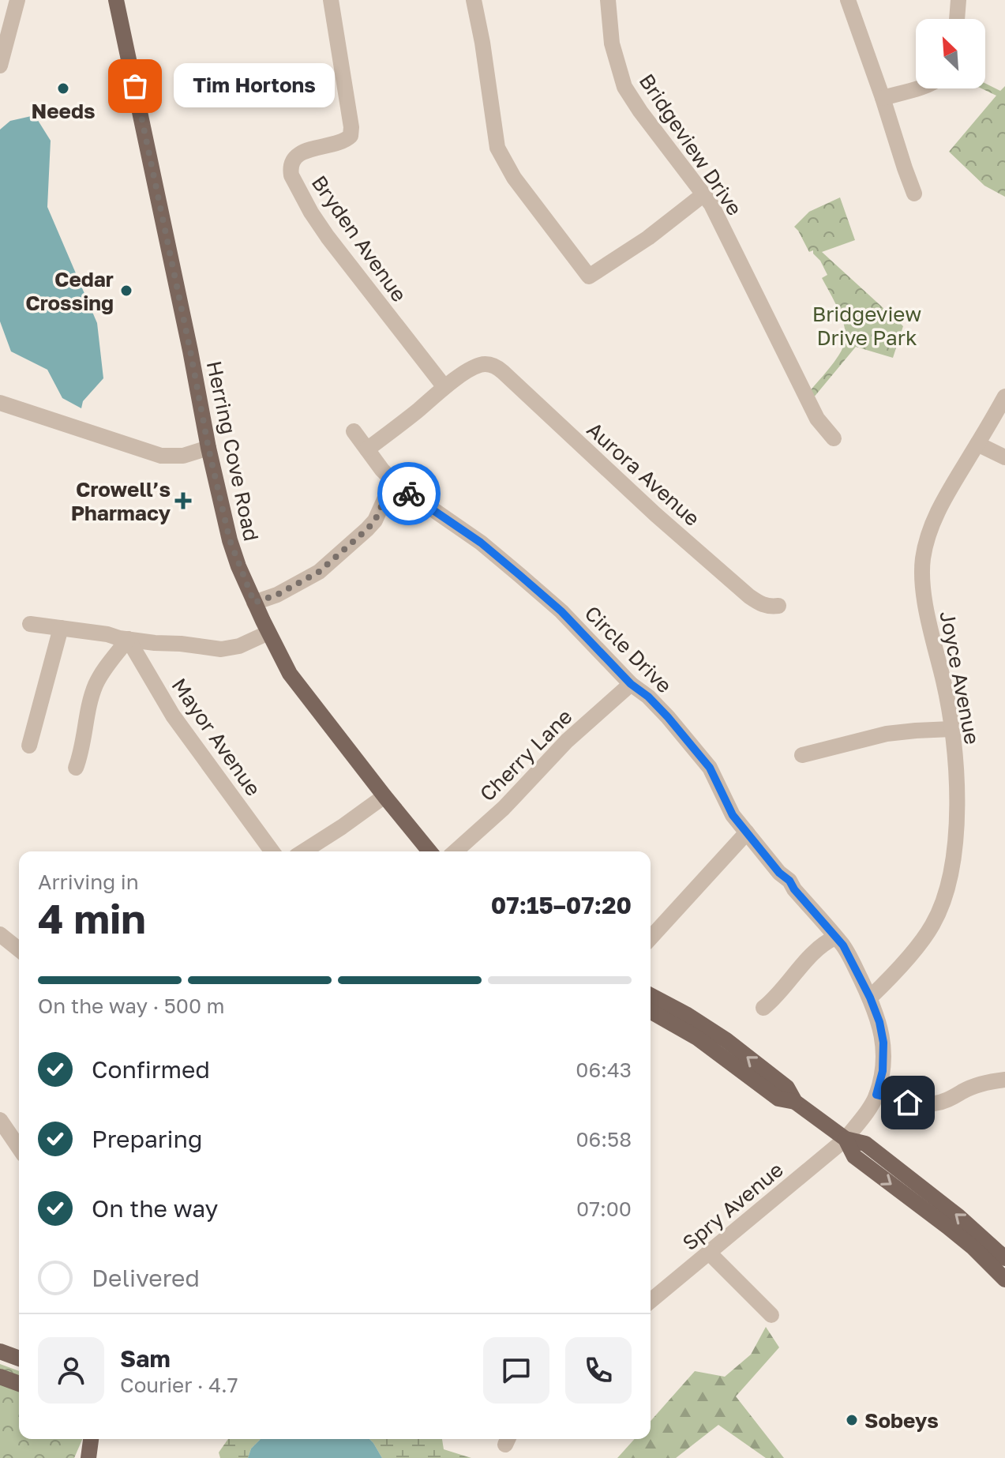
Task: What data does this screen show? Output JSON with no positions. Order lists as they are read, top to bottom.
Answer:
{
  "streets": {
    "main road": ["Herring Cove Road"],
    "street": [
      "Bridgeview Drive",
      "Bryden Avenue",
      "Aurora Avenue",
      "Circle Drive",
      "Joyce Avenue",
      "Mayor Avenue",
      "Cherry Lane",
      "Spry Avenue"
    ]
  },
  "crossings": [
    ["Bryden Avenue", "Aurora Avenue"],
    ["Circle Drive", "Joyce Avenue"],
    ["Circle Drive", "Cherry Lane"],
    ["Circle Drive", "Spry Avenue"]
  ],
  "parks": ["Bridgeview Drive Park"],
  "places": {
    "other": [
      "Tim Hortons",
      "Needs",
      "Cedar Crossing",
      "Sobeys"
    ],
    "health": ["Crowell’s Pharmacy"]
  },
  "north": "top left",
  "page": {
    "bubble": "Tim Hortons",
    "heading": ["4 min", "Arriving in", "07:15–07:20"],
    "panel": ["Sam", "Courier · 4.7"],
    "bar": "On the way · 500 m",
    "list": [
      ["Confirmed", "06:43"],
      ["Preparing", "06:58"],
      ["On the way", "07:00"],
      "Delivered"
    ]
  }
}
